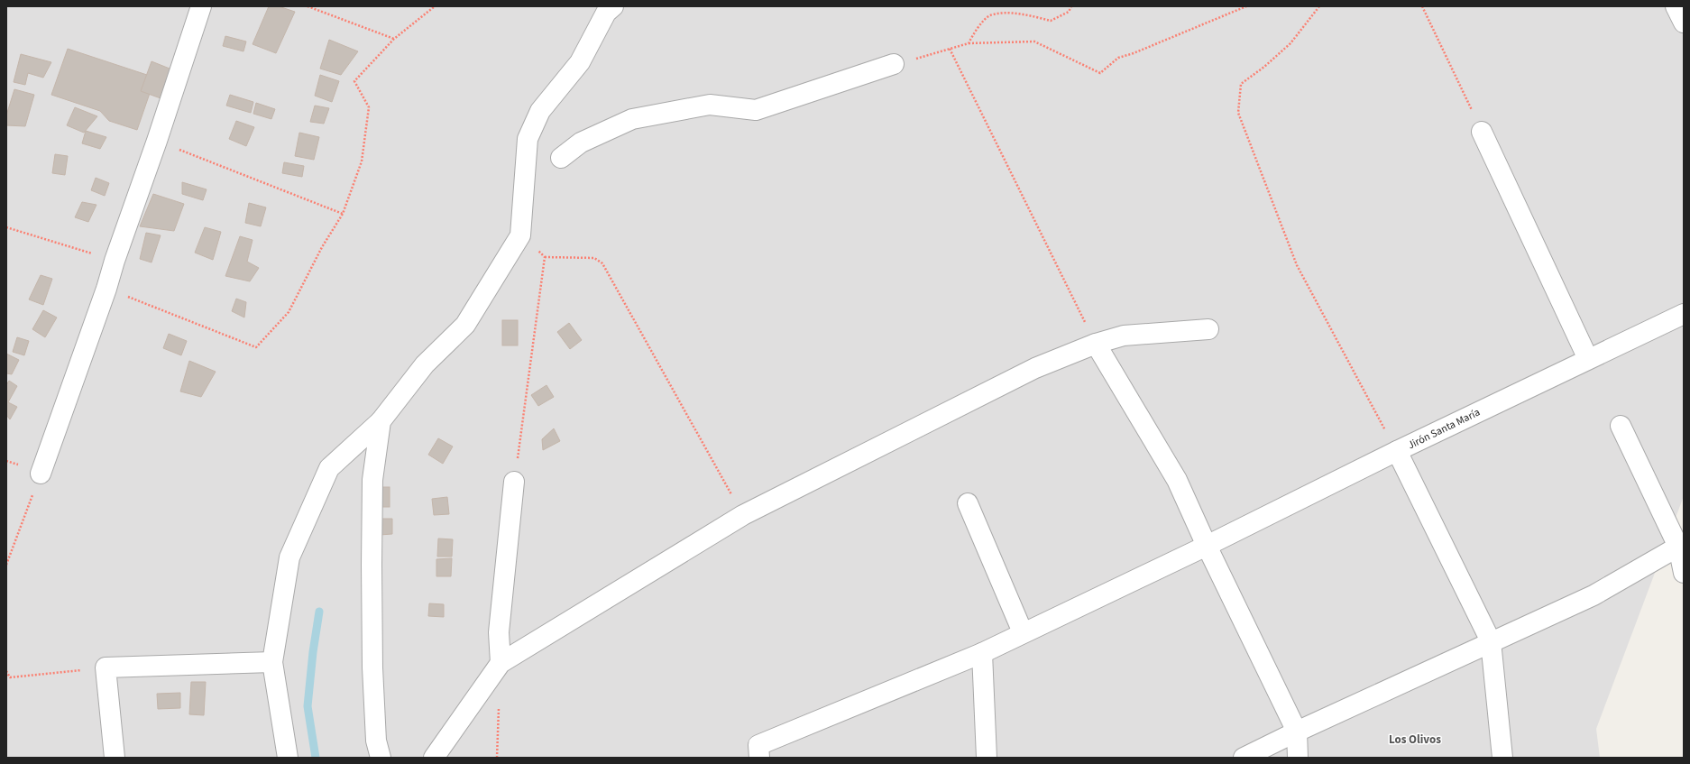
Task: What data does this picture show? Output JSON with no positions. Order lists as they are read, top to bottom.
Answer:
{
  "streets": {
    "street": ["Jirón Santa María"]
  },
  "districts": ["Los Olivos"]
}
